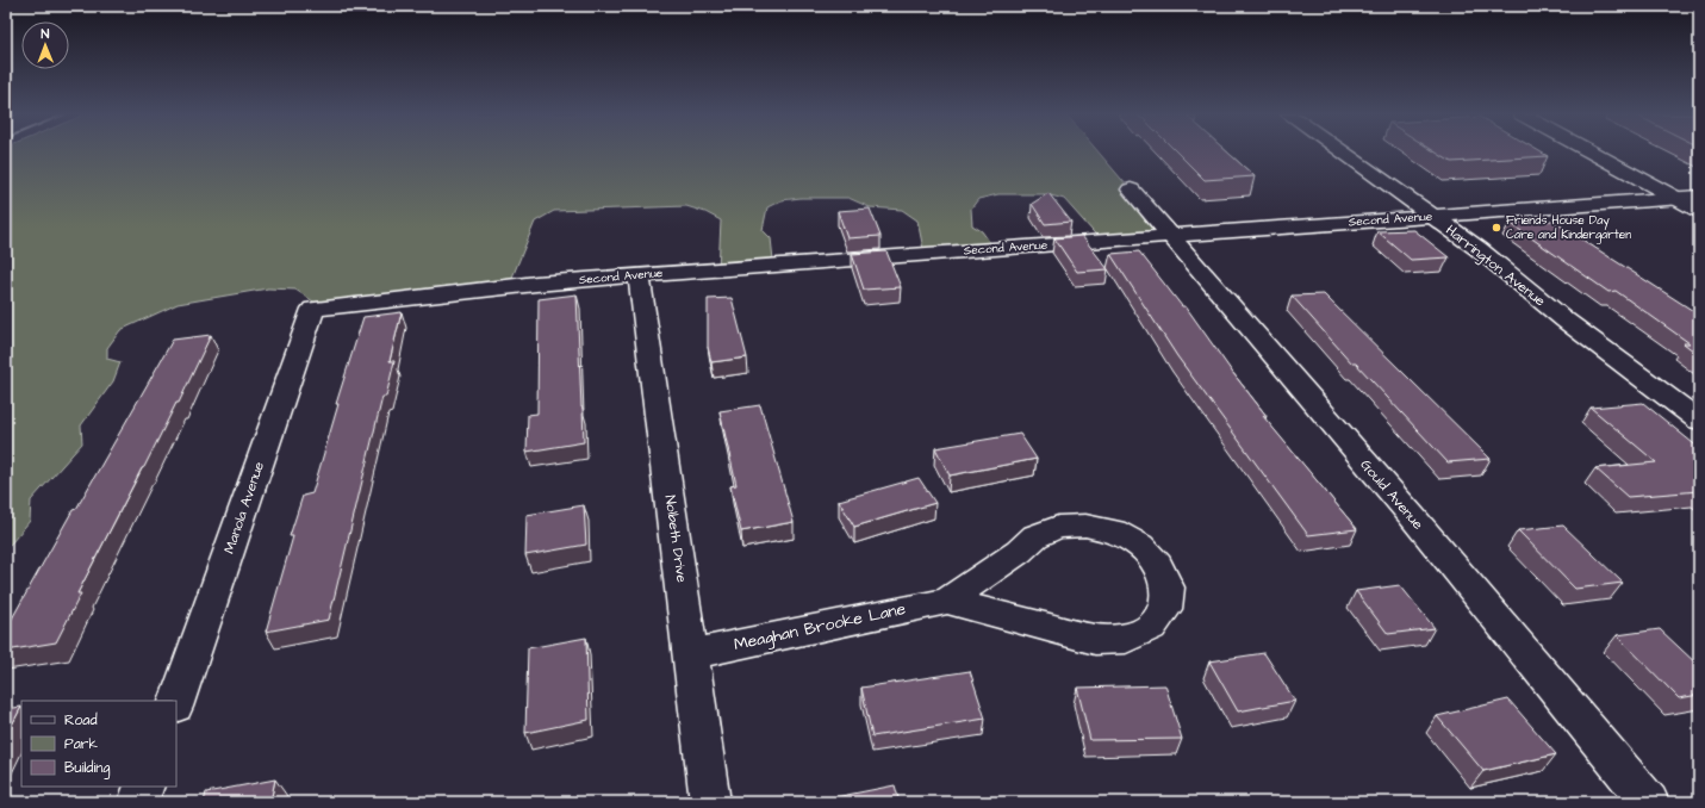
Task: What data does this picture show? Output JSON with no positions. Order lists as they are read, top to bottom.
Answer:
{
  "streets": {
    "street": [
      "Second Avenue",
      "Harrington Avenue",
      "Gould Avenue",
      "Manola Avenue",
      "Nolbeth Drive",
      "Meaghan Brooke Lane"
    ]
  },
  "crossings": [
    ["Second Avenue", "Harrington Avenue"],
    ["Second Avenue", "Gould Avenue"],
    ["Second Avenue", "Manola Avenue"],
    ["Second Avenue", "Nolbeth Drive"],
    ["Nolbeth Drive", "Meaghan Brooke Lane"]
  ],
  "places": ["Friends House Day Care and Kindergarten"],
  "legend": ["Road", "Park", "Building"],
  "north": "top"
}
